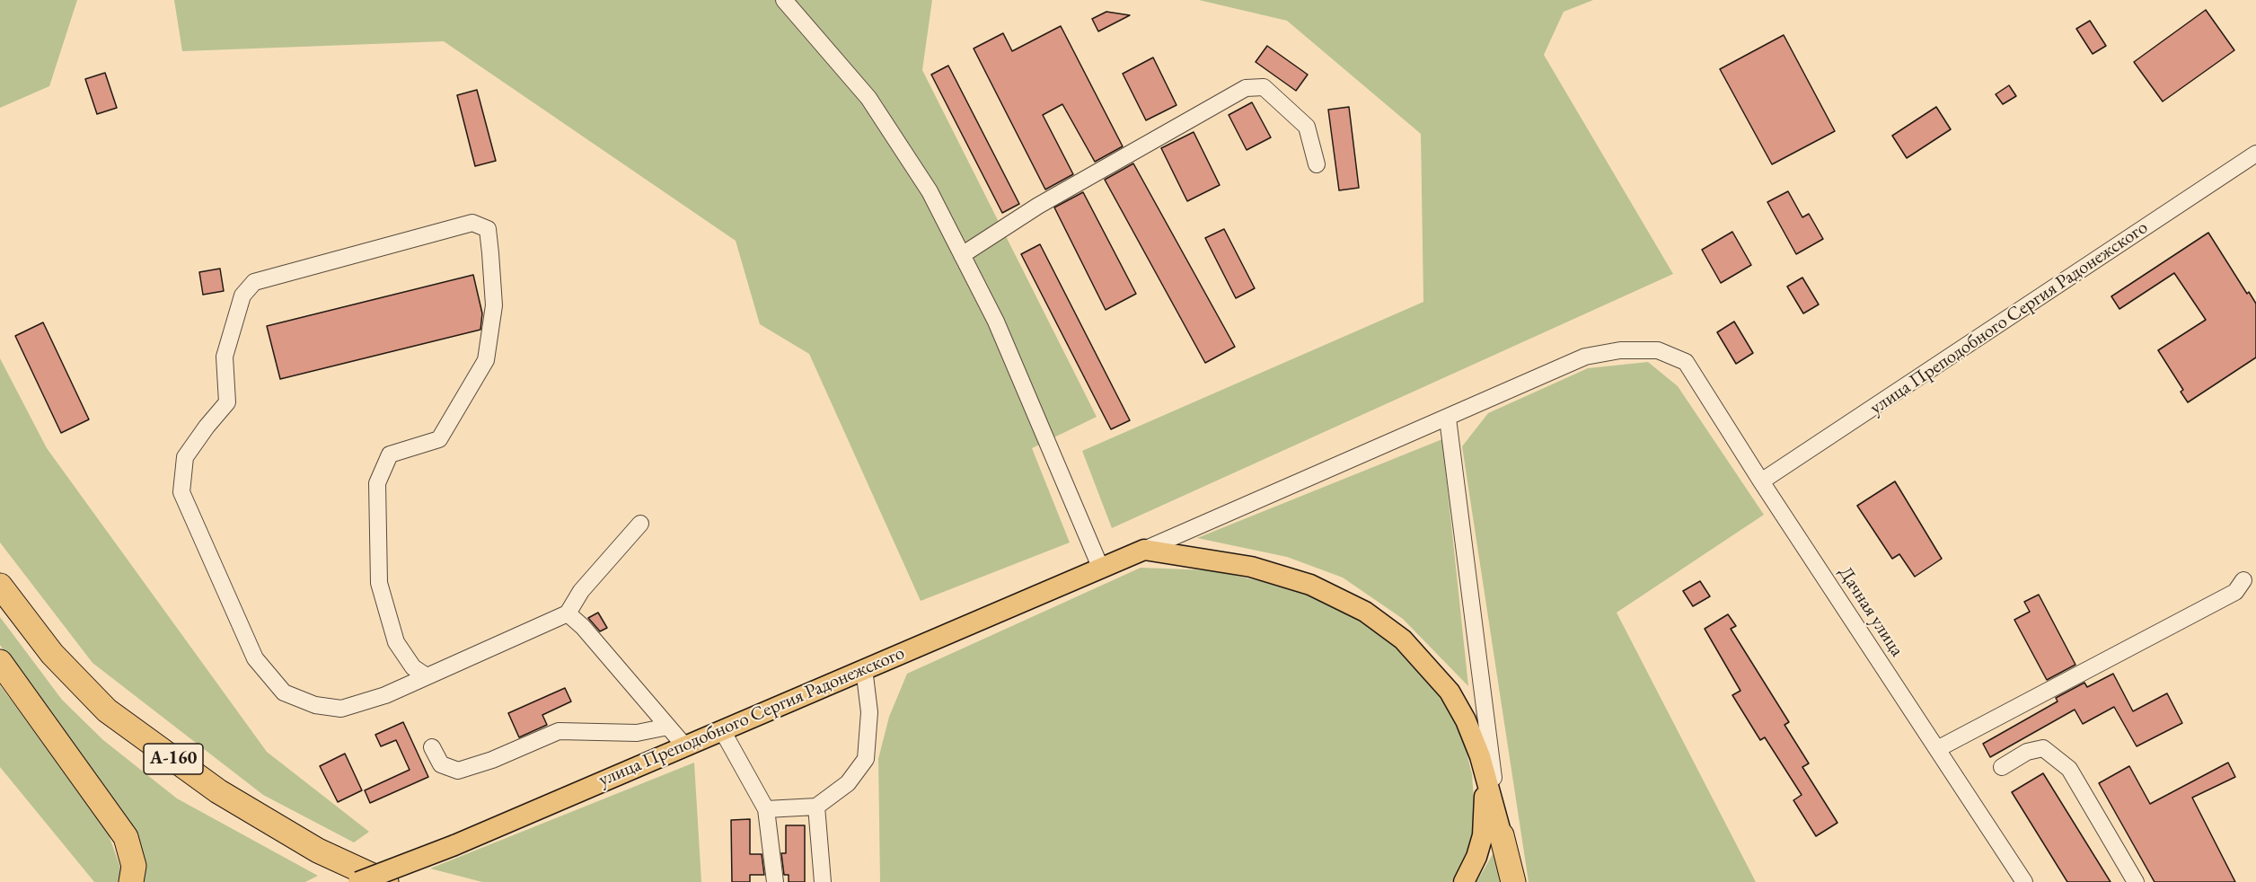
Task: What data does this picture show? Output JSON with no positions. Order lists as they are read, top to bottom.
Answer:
{
  "streets": {
    "highway": ["А-160"],
    "main road": ["улица Преподобного Сергия Радонежского"],
    "street": ["Дачная улица"]
  },
  "crossings": [
    ["улица Преподобного Сергия Радонежского", "Дачная улица"]
  ]
}
